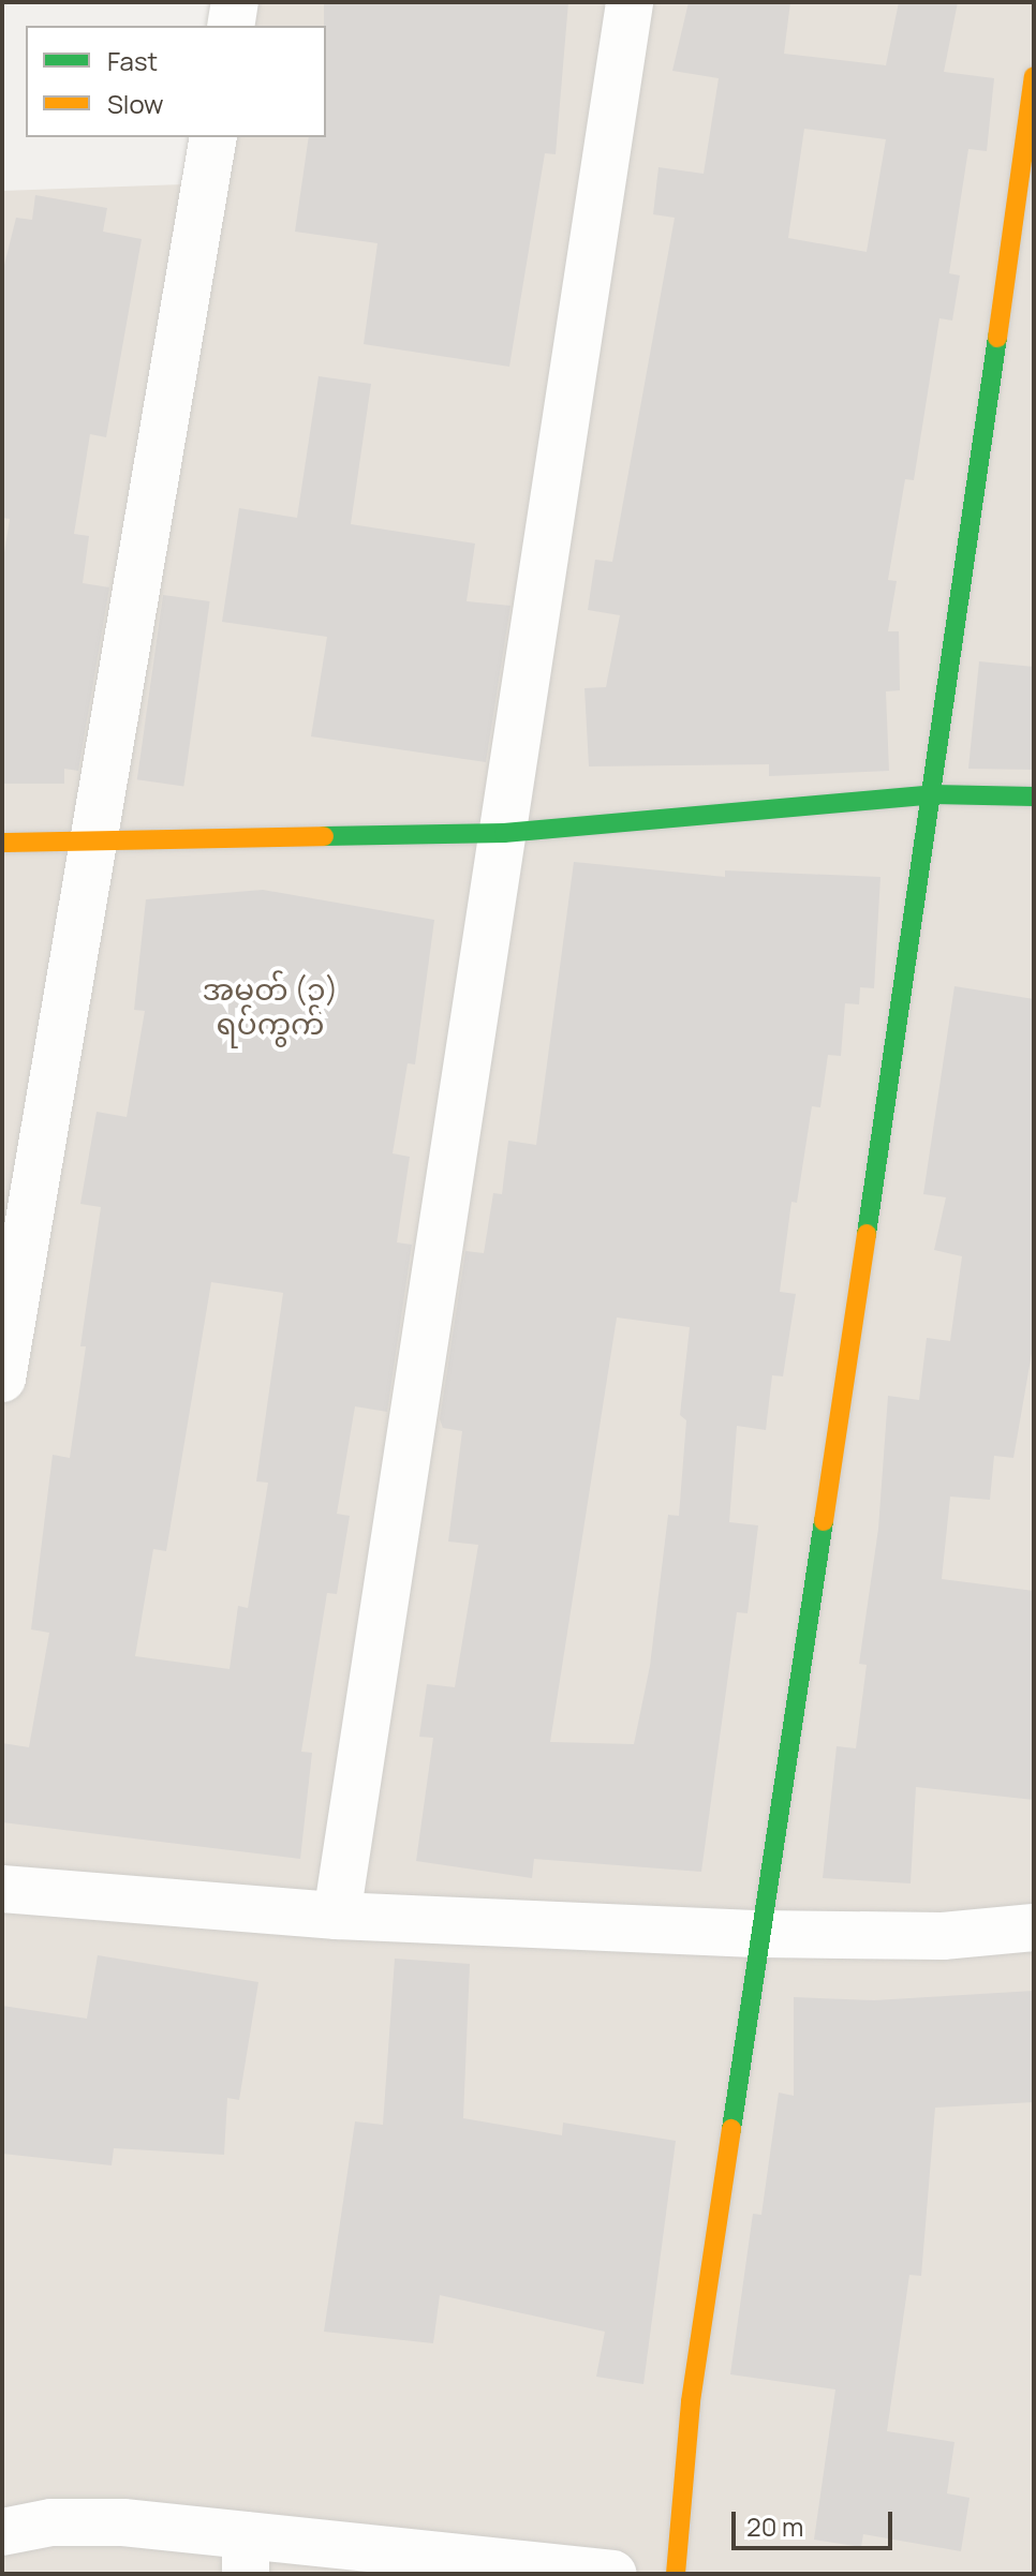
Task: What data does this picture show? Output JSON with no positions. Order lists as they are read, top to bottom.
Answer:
{
  "districts": ["အမှတ် (၃) ရပ်ကွက်"],
  "legend": ["Fast", "Slow"],
  "scale_bar": "20 m"
}
